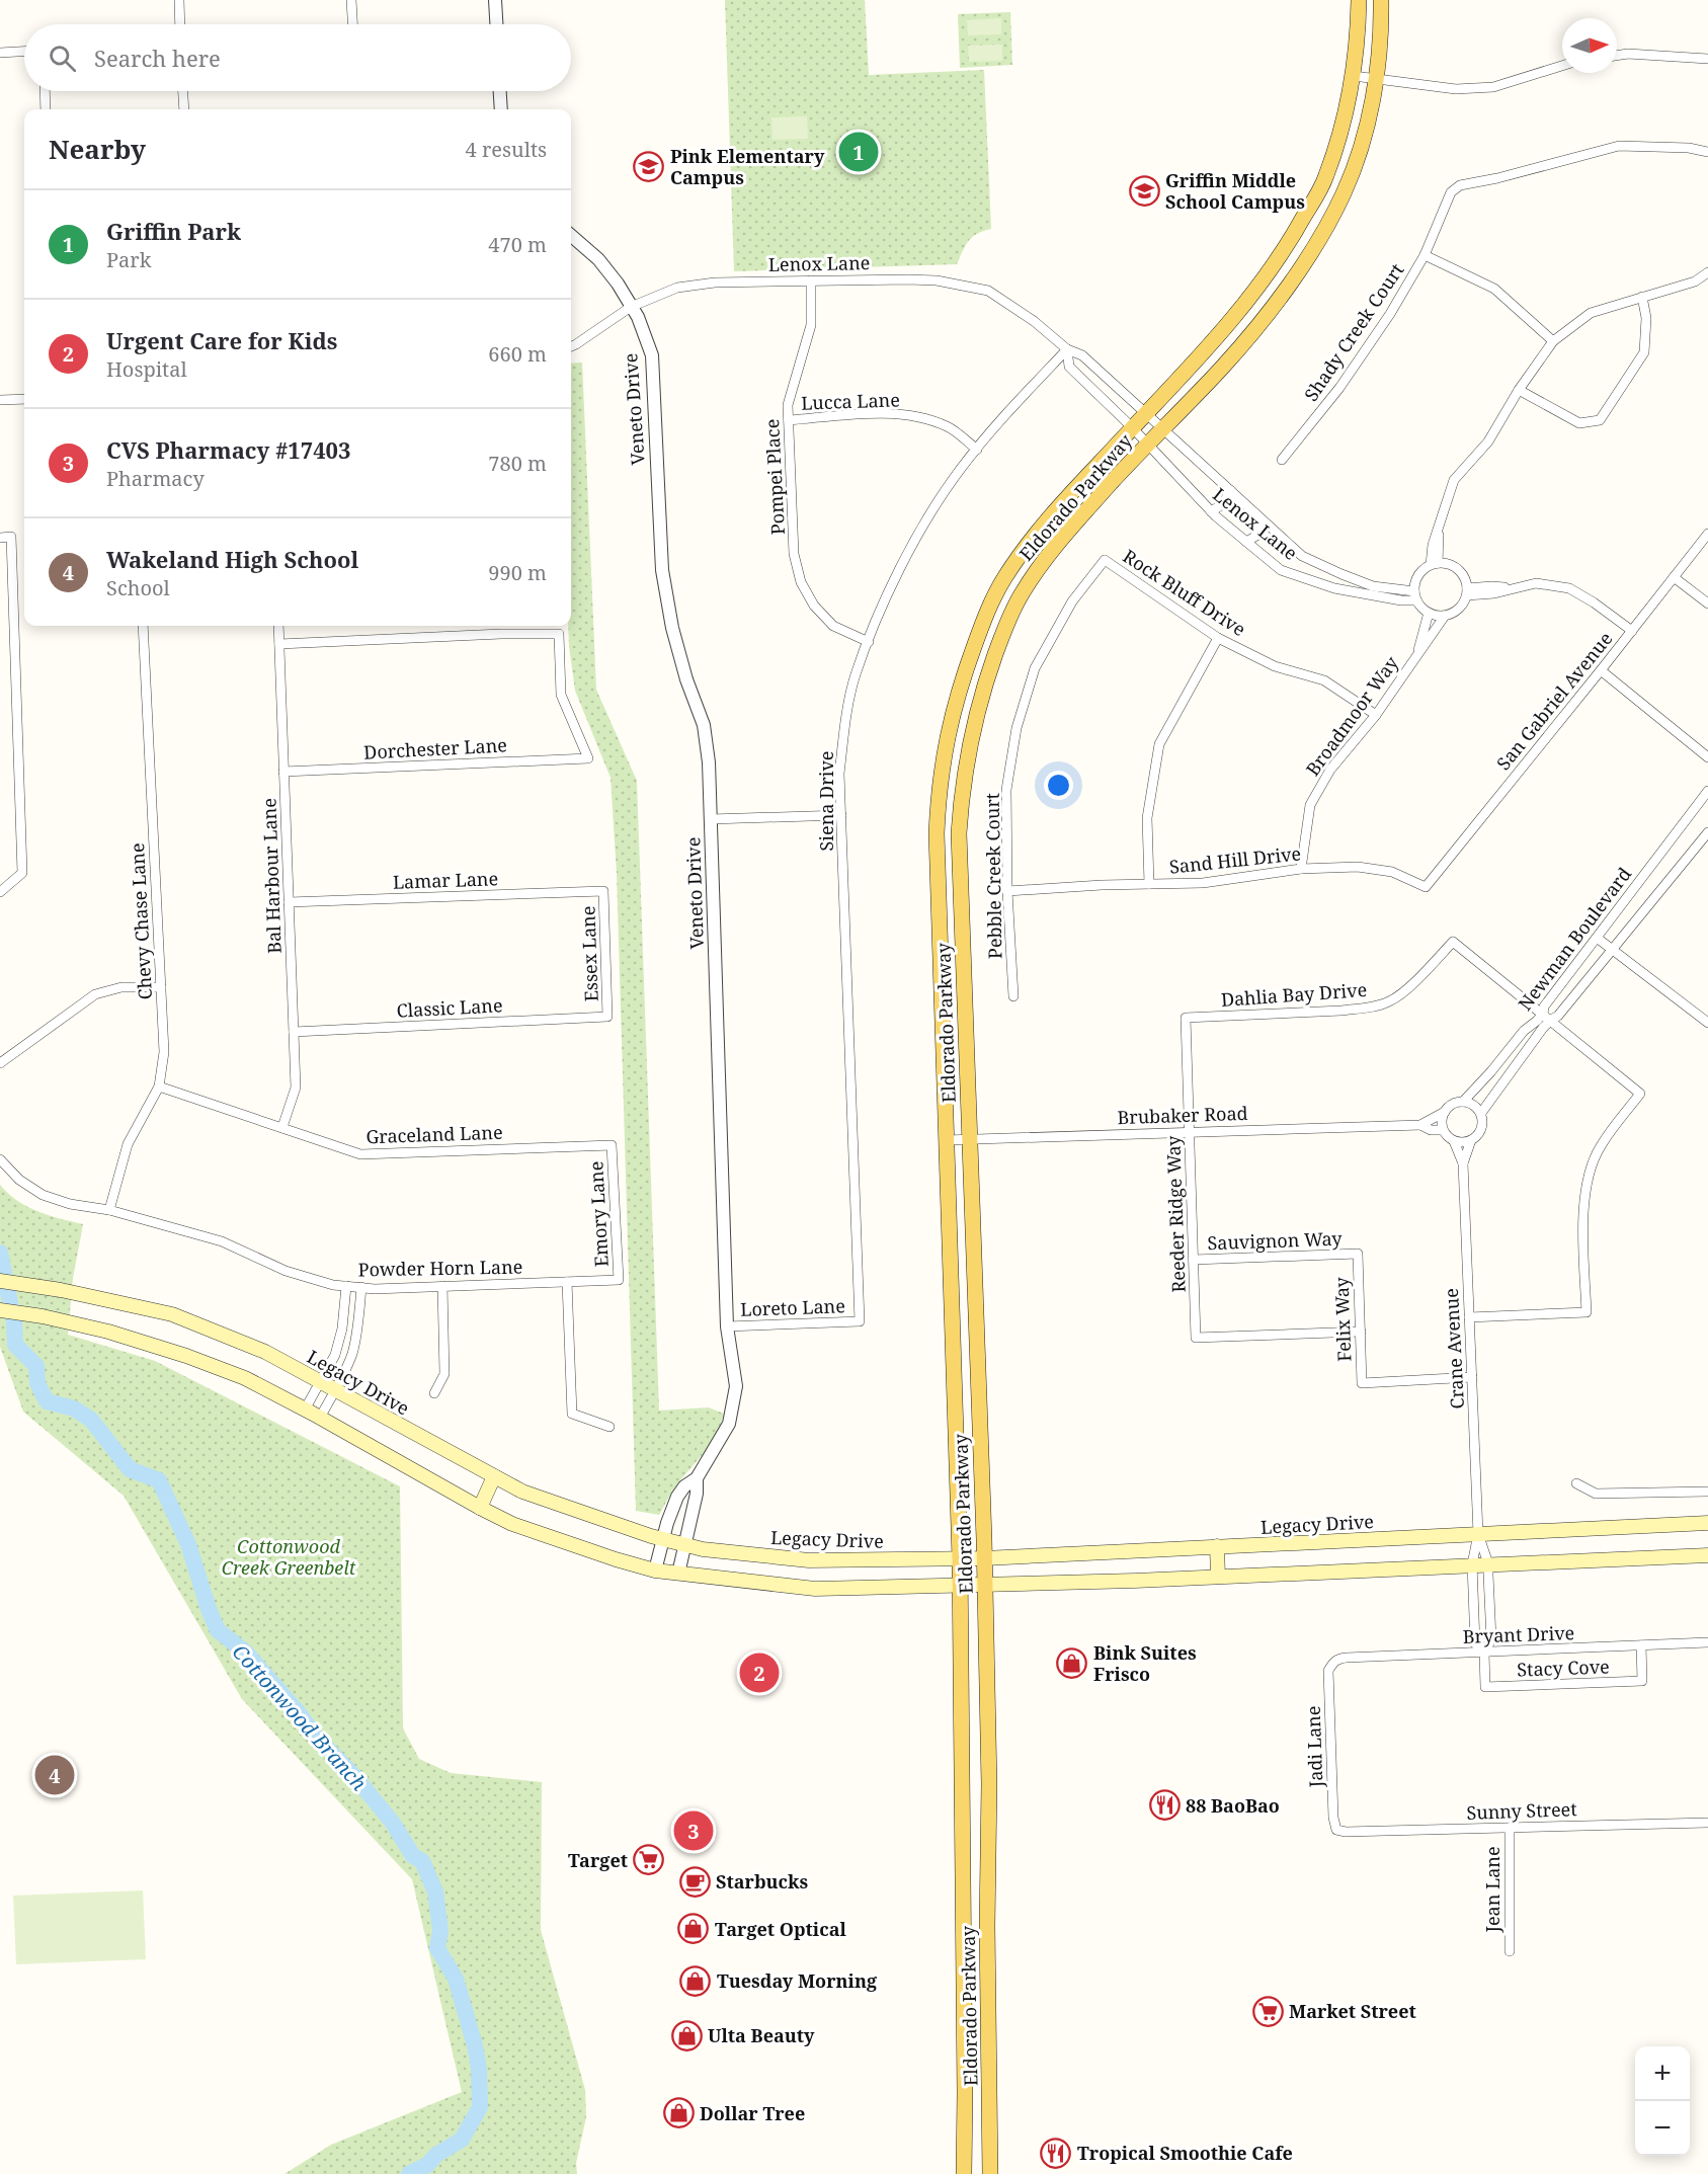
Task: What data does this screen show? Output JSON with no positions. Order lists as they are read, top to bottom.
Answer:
{
  "streets": {
    "main road": ["Eldorado Parkway", "Legacy Drive"],
    "street": [
      "Lenox Lane",
      "Shady Creek Court",
      "Lucca Lane",
      "Veneto Drive",
      "Pompei Place",
      "Rock Bluff Drive",
      "San Gabriel Avenue",
      "Broadmoor Way",
      "Dorchester Lane",
      "Siena Drive",
      "Sand Hill Drive",
      "Bal Harbour Lane",
      "Pebble Creek Court",
      "Lamar Lane",
      "Chevy Chase Lane",
      "Newman Boulevard",
      "Essex Lane",
      "Dahlia Bay Drive",
      "Classic Lane",
      "Brubaker Road",
      "Graceland Lane",
      "Emory Lane",
      "Reeder Ridge Way",
      "Sauvignon Way",
      "Powder Horn Lane",
      "Loreto Lane",
      "Felix Way",
      "Crane Avenue",
      "Bryant Drive",
      "Stacy Cove",
      "Jadi Lane",
      "Sunny Street",
      "Jean Lane"
    ]
  },
  "crossings": [
    ["Lenox Lane", "Veneto Drive"],
    ["Lenox Lane", "Pompei Place"],
    ["Lenox Lane", "Eldorado Parkway"],
    ["Lenox Lane", "Broadmoor Way"],
    ["Lenox Lane", "Siena Drive"],
    ["Lucca Lane", "Pompei Place"],
    ["Lucca Lane", "Siena Drive"],
    ["Veneto Drive", "Loreto Lane"],
    ["Veneto Drive", "Legacy Drive"],
    ["Pompei Place", "Siena Drive"],
    ["Eldorado Parkway", "Brubaker Road"],
    ["Eldorado Parkway", "Legacy Drive"],
    ["Rock Bluff Drive", "Broadmoor Way"],
    ["Rock Bluff Drive", "Pebble Creek Court"],
    ["San Gabriel Avenue", "Sand Hill Drive"],
    ["Broadmoor Way", "Sand Hill Drive"],
    ["Dorchester Lane", "Bal Harbour Lane"],
    ["Siena Drive", "Loreto Lane"],
    ["Sand Hill Drive", "Pebble Creek Court"],
    ["Bal Harbour Lane", "Lamar Lane"],
    ["Bal Harbour Lane", "Classic Lane"],
    ["Bal Harbour Lane", "Graceland Lane"],
    ["Lamar Lane", "Essex Lane"],
    ["Chevy Chase Lane", "Graceland Lane"],
    ["Chevy Chase Lane", "Powder Horn Lane"],
    ["Newman Boulevard", "Dahlia Bay Drive"],
    ["Newman Boulevard", "Brubaker Road"],
    ["Newman Boulevard", "Crane Avenue"],
    ["Essex Lane", "Classic Lane"],
    ["Dahlia Bay Drive", "Reeder Ridge Way"],
    ["Brubaker Road", "Reeder Ridge Way"],
    ["Brubaker Road", "Crane Avenue"],
    ["Graceland Lane", "Emory Lane"],
    ["Emory Lane", "Powder Horn Lane"],
    ["Reeder Ridge Way", "Sauvignon Way"],
    ["Reeder Ridge Way", "Felix Way"],
    ["Sauvignon Way", "Felix Way"],
    ["Felix Way", "Crane Avenue"],
    ["Crane Avenue", "Legacy Drive"],
    ["Crane Avenue", "Bryant Drive"],
    ["Crane Avenue", "Stacy Cove"],
    ["Bryant Drive", "Stacy Cove"],
    ["Bryant Drive", "Jadi Lane"],
    ["Jadi Lane", "Sunny Street"],
    ["Sunny Street", "Jean Lane"]
  ],
  "water": ["Cottonwood Branch"],
  "parks": ["Cottonwood Creek Greenbelt"],
  "places": {
    "school or university": ["Pink Elementary Campus", "Griffin Middle School Campus"],
    "shop": [
      "Bink Suites Frisco",
      "Target Optical",
      "Tuesday Morning",
      "Ulta Beauty",
      "Dollar Tree"
    ],
    "restaurant": ["88 BaoBao", "Tropical Smoothie Cafe"],
    "supermarket": ["Target", "Market Street"],
    "cafe": ["Starbucks"]
  },
  "north": "right",
  "page": {
    "search": "Search here",
    "heading": ["Nearby", "4 results"],
    "pins": [
      "1",
      "2",
      "4",
      "3"
    ],
    "list": [
      {
        "mark": "1",
        "name": "Griffin Park",
        "note": "Park",
        "value": "470 m"
      },
      {
        "mark": "2",
        "name": "Urgent Care for Kids",
        "note": "Hospital",
        "value": "660 m"
      },
      {
        "mark": "3",
        "name": "CVS Pharmacy #17403",
        "note": "Pharmacy",
        "value": "780 m"
      },
      {
        "mark": "4",
        "name": "Wakeland High School",
        "note": "School",
        "value": "990 m"
      }
    ],
    "map_buttons": ["+", "−"]
  }
}
